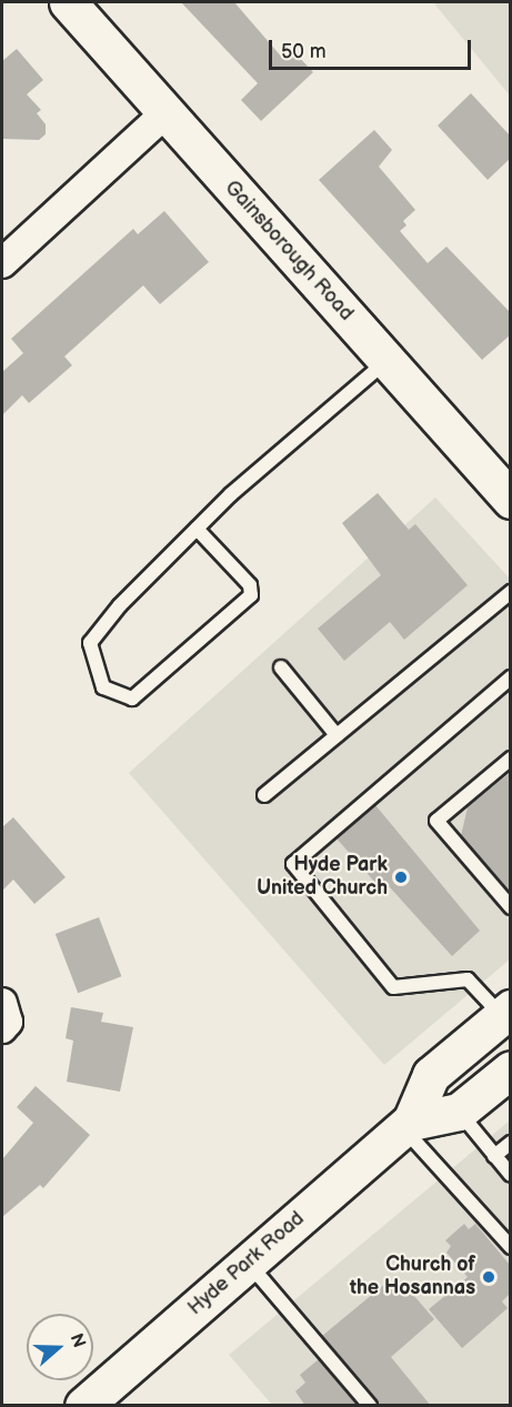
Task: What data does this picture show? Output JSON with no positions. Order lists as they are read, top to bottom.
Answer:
{
  "streets": {
    "main road": ["Gainsborough Road", "Hyde Park Road"]
  },
  "places": ["Hyde Park United Church", "Church of the Hosannas"],
  "scale_bar": "50 m",
  "north": "right"
}
